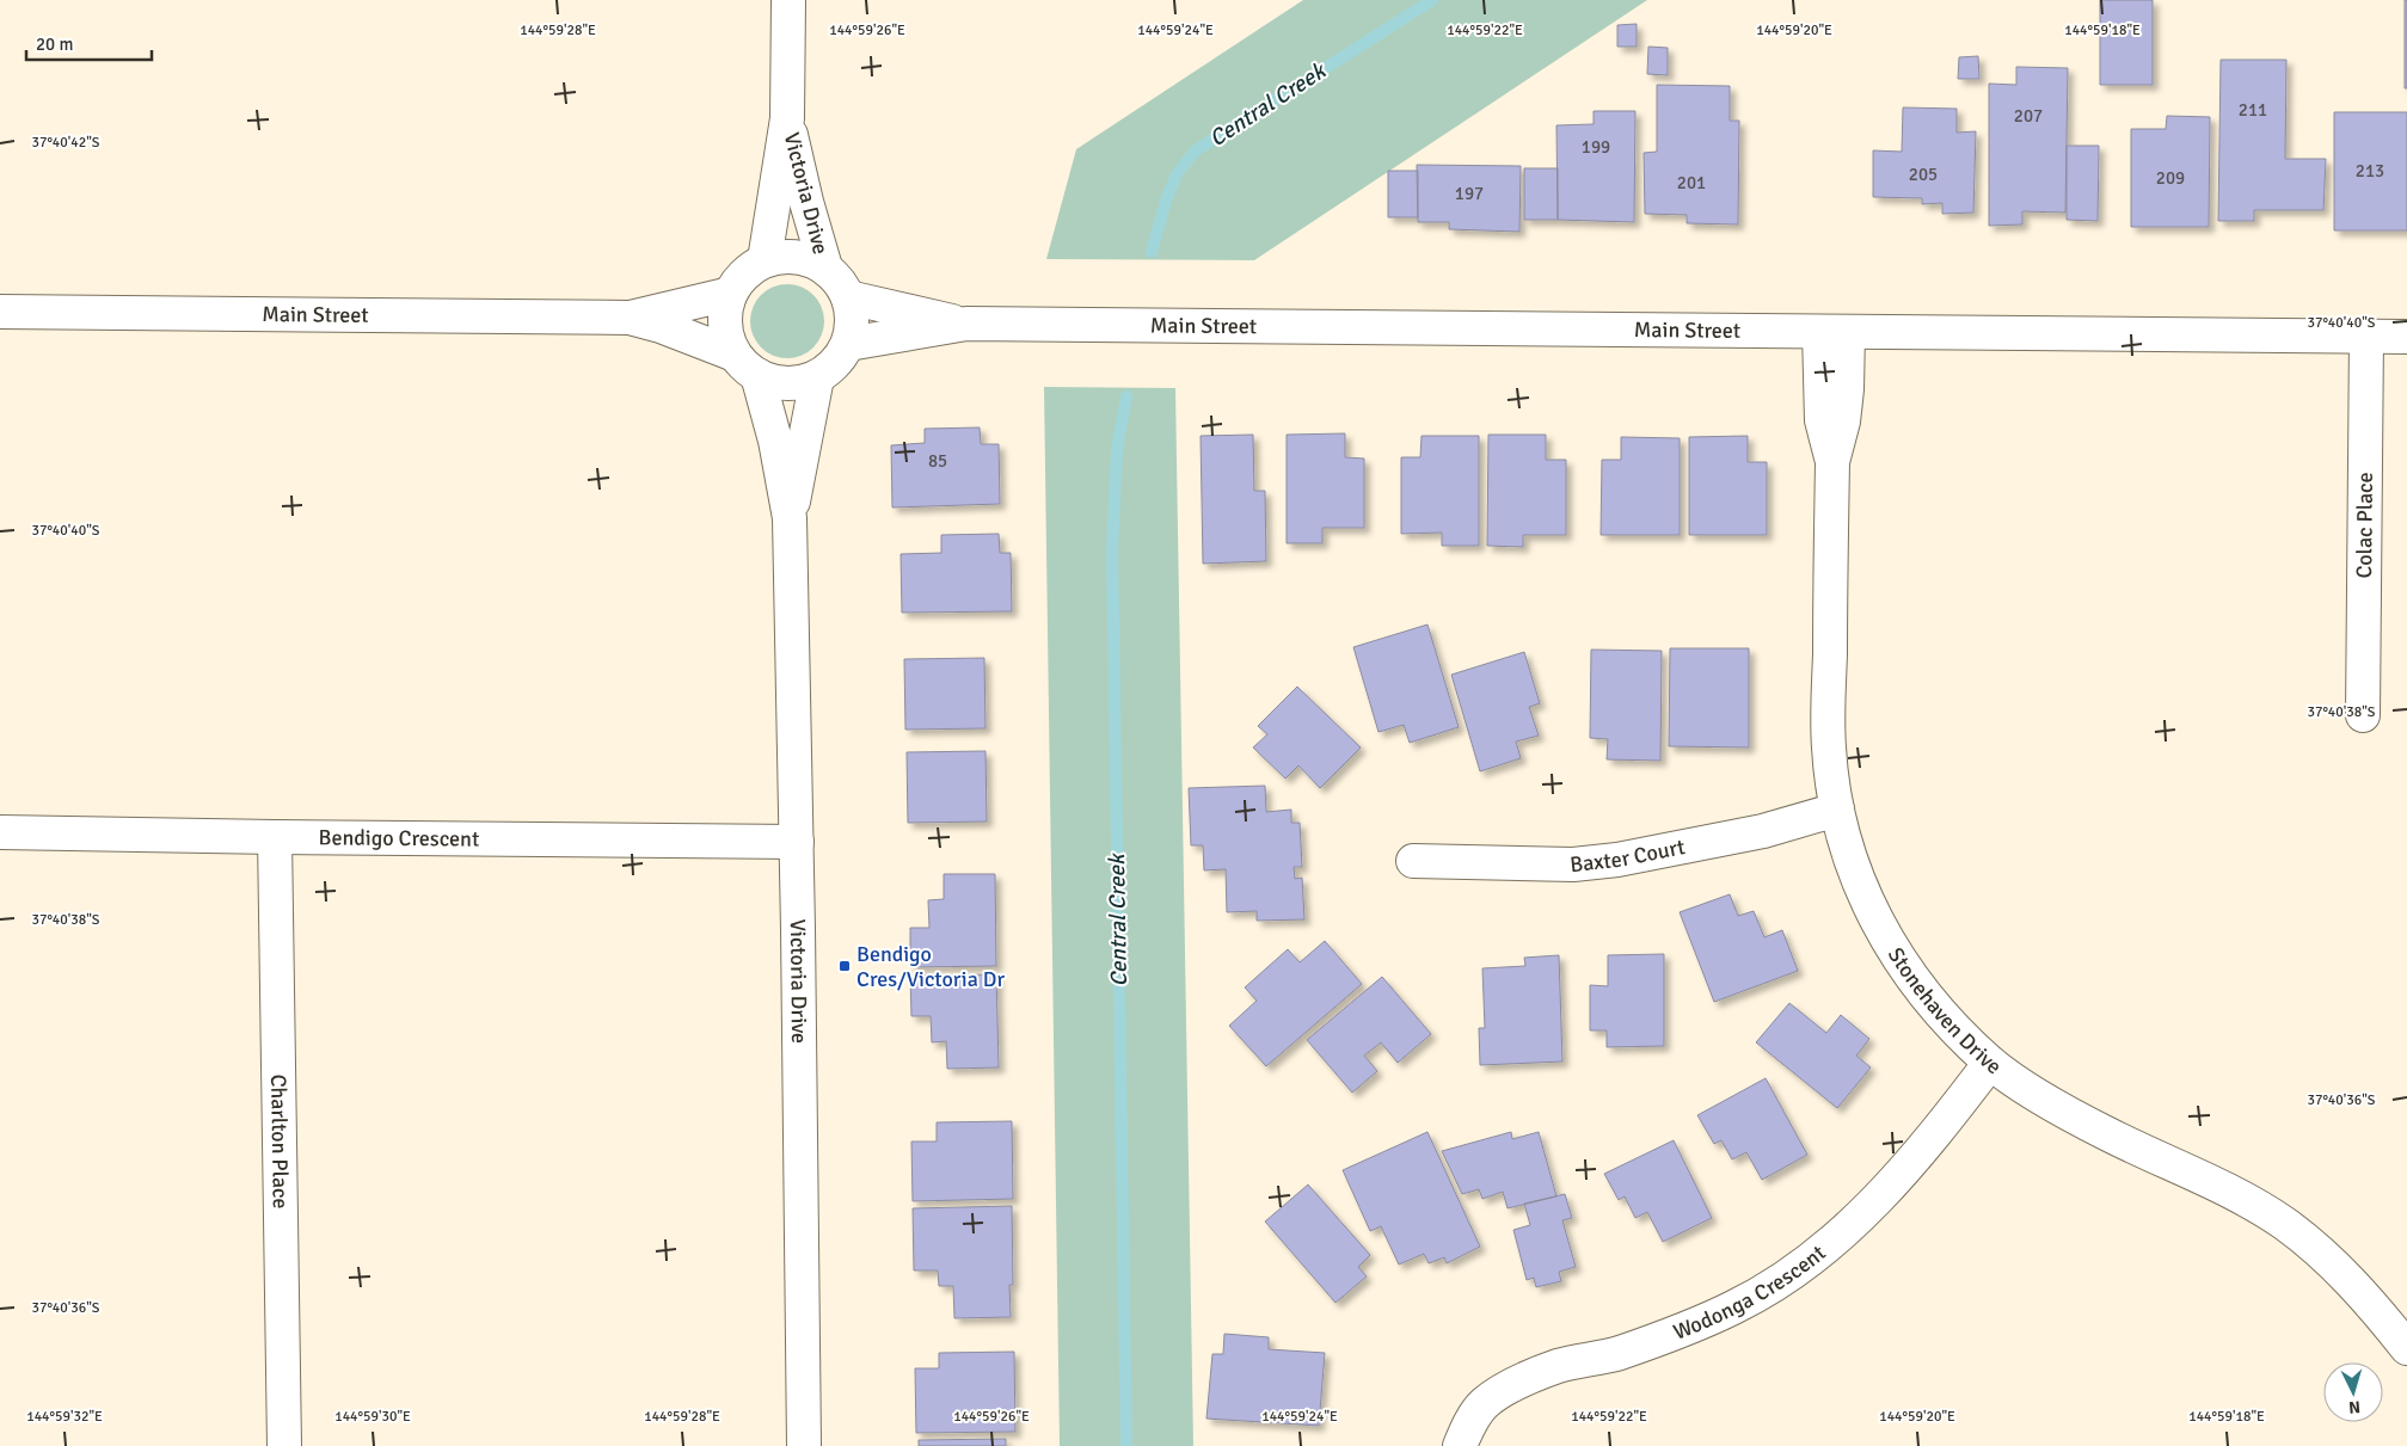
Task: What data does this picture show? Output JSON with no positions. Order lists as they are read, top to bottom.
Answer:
{
  "streets": {
    "street": [
      "Victoria Drive",
      "Main Street",
      "Colac Place",
      "Bendigo Crescent",
      "Baxter Court",
      "Stonehaven Drive",
      "Charlton Place",
      "Wodonga Crescent"
    ]
  },
  "crossings": [
    ["Victoria Drive", "Main Street"],
    ["Victoria Drive", "Bendigo Crescent"],
    ["Main Street", "Colac Place"],
    ["Main Street", "Stonehaven Drive"],
    ["Bendigo Crescent", "Charlton Place"],
    ["Baxter Court", "Stonehaven Drive"],
    ["Stonehaven Drive", "Wodonga Crescent"]
  ],
  "water": ["Central Creek"],
  "places": {
    "transit": ["Bendigo Cres/Victoria Dr"]
  },
  "house_numbers": [
    "211",
    "207",
    "199",
    "213",
    "205",
    "209",
    "201",
    "197",
    "85"
  ],
  "scale_bar": "20 m",
  "north": "bottom",
  "coordinates": [
    "144°59'28\"E",
    "144°59'26\"E",
    "144°59'24\"E",
    "144°59'22\"E",
    "144°59'20\"E",
    "144°59'18\"E",
    "37°40'42\"S",
    "37°40'40\"S",
    "37°40'38\"S",
    "37°40'36\"S",
    "144°59'32\"E",
    "144°59'30\"E"
  ]
}
